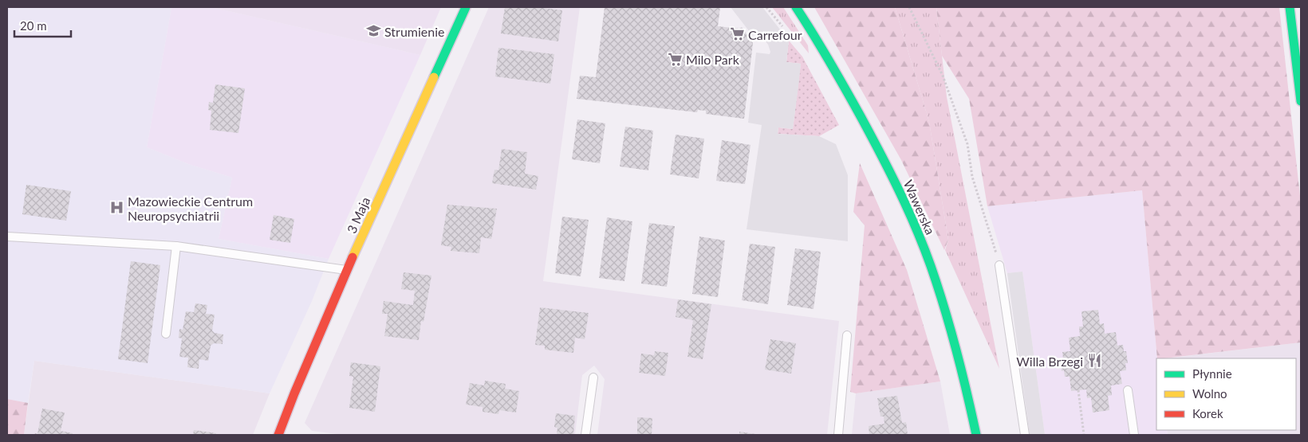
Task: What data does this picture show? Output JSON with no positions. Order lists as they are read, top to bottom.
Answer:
{
  "streets": {
    "street": ["Wawerska", "3 Maja"]
  },
  "places": {
    "school or university": ["Strumienie"],
    "supermarket": ["Carrefour", "Milo Park"],
    "hospital": ["Mazowieckie Centrum Neuropsychiatrii"],
    "restaurant": ["Willa Brzegi"]
  },
  "legend": ["Płynnie", "Wolno", "Korek"],
  "scale_bar": "20 m"
}
